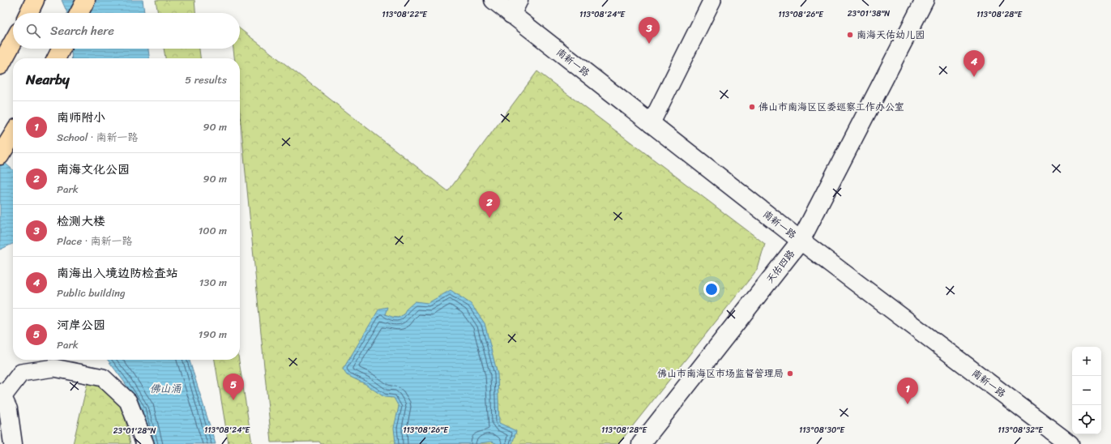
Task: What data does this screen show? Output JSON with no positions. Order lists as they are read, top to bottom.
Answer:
{
  "streets": {
    "main road": ["南新一路", "天佑四路"]
  },
  "crossings": [
    ["南新一路", "天佑四路"]
  ],
  "water": ["佛山涌"],
  "places": ["南海天佑幼儿园", "佛山市南海区区委巡察工作办公室", "佛山市南海区市场监督管理局"],
  "page": {
    "search": "Search here",
    "pins": [
      "3",
      "4",
      "2",
      "5",
      "1"
    ],
    "heading": ["Nearby", "5 results"],
    "list": [
      {
        "mark": "1",
        "name": "南师附小",
        "note": "School · 南新一路",
        "value": "90 m"
      },
      {
        "mark": "2",
        "name": "南海文化公园",
        "note": "Park",
        "value": "90 m"
      },
      {
        "mark": "3",
        "name": "检测大楼",
        "note": "Place · 南新一路",
        "value": "100 m"
      },
      {
        "mark": "4",
        "name": "南海出入境边防检查站",
        "note": "Public building",
        "value": "130 m"
      },
      {
        "mark": "5",
        "name": "河岸公园",
        "note": "Park",
        "value": "190 m"
      }
    ],
    "map_buttons": ["+", "−"]
  },
  "coordinates": [
    "23°01'38\"N",
    "113°08'22\"E",
    "113°08'24\"E",
    "113°08'26\"E",
    "113°08'28\"E",
    "113°08'30\"E",
    "113°08'32\"E",
    "23°01'28\"N"
  ]
}
